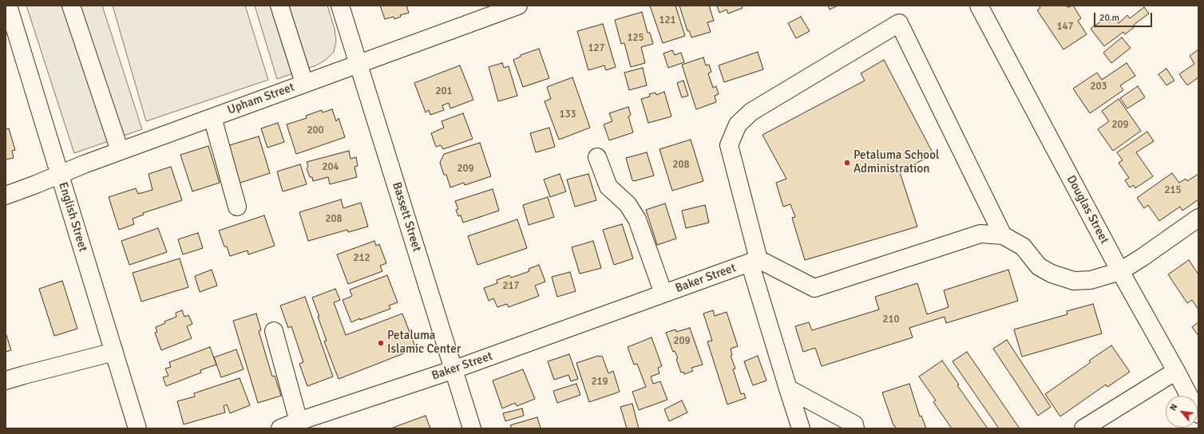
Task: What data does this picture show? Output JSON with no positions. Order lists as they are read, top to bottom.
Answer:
{
  "streets": {
    "street": [
      "Upham Street",
      "Douglas Street",
      "English Street",
      "Bassett Street",
      "Baker Street"
    ]
  },
  "crossings": [
    ["Upham Street", "English Street"],
    ["Upham Street", "Bassett Street"],
    ["Bassett Street", "Baker Street"]
  ],
  "places": ["Petaluma School Administration", "Petaluma Islamic Center"],
  "house_numbers": [
    "121",
    "147",
    "125",
    "127",
    "203",
    "201",
    "133",
    "209",
    "200",
    "208",
    "204",
    "209",
    "215",
    "208",
    "212",
    "217",
    "210",
    "209",
    "219"
  ],
  "scale_bar": "20 m",
  "north": "top left"
}
